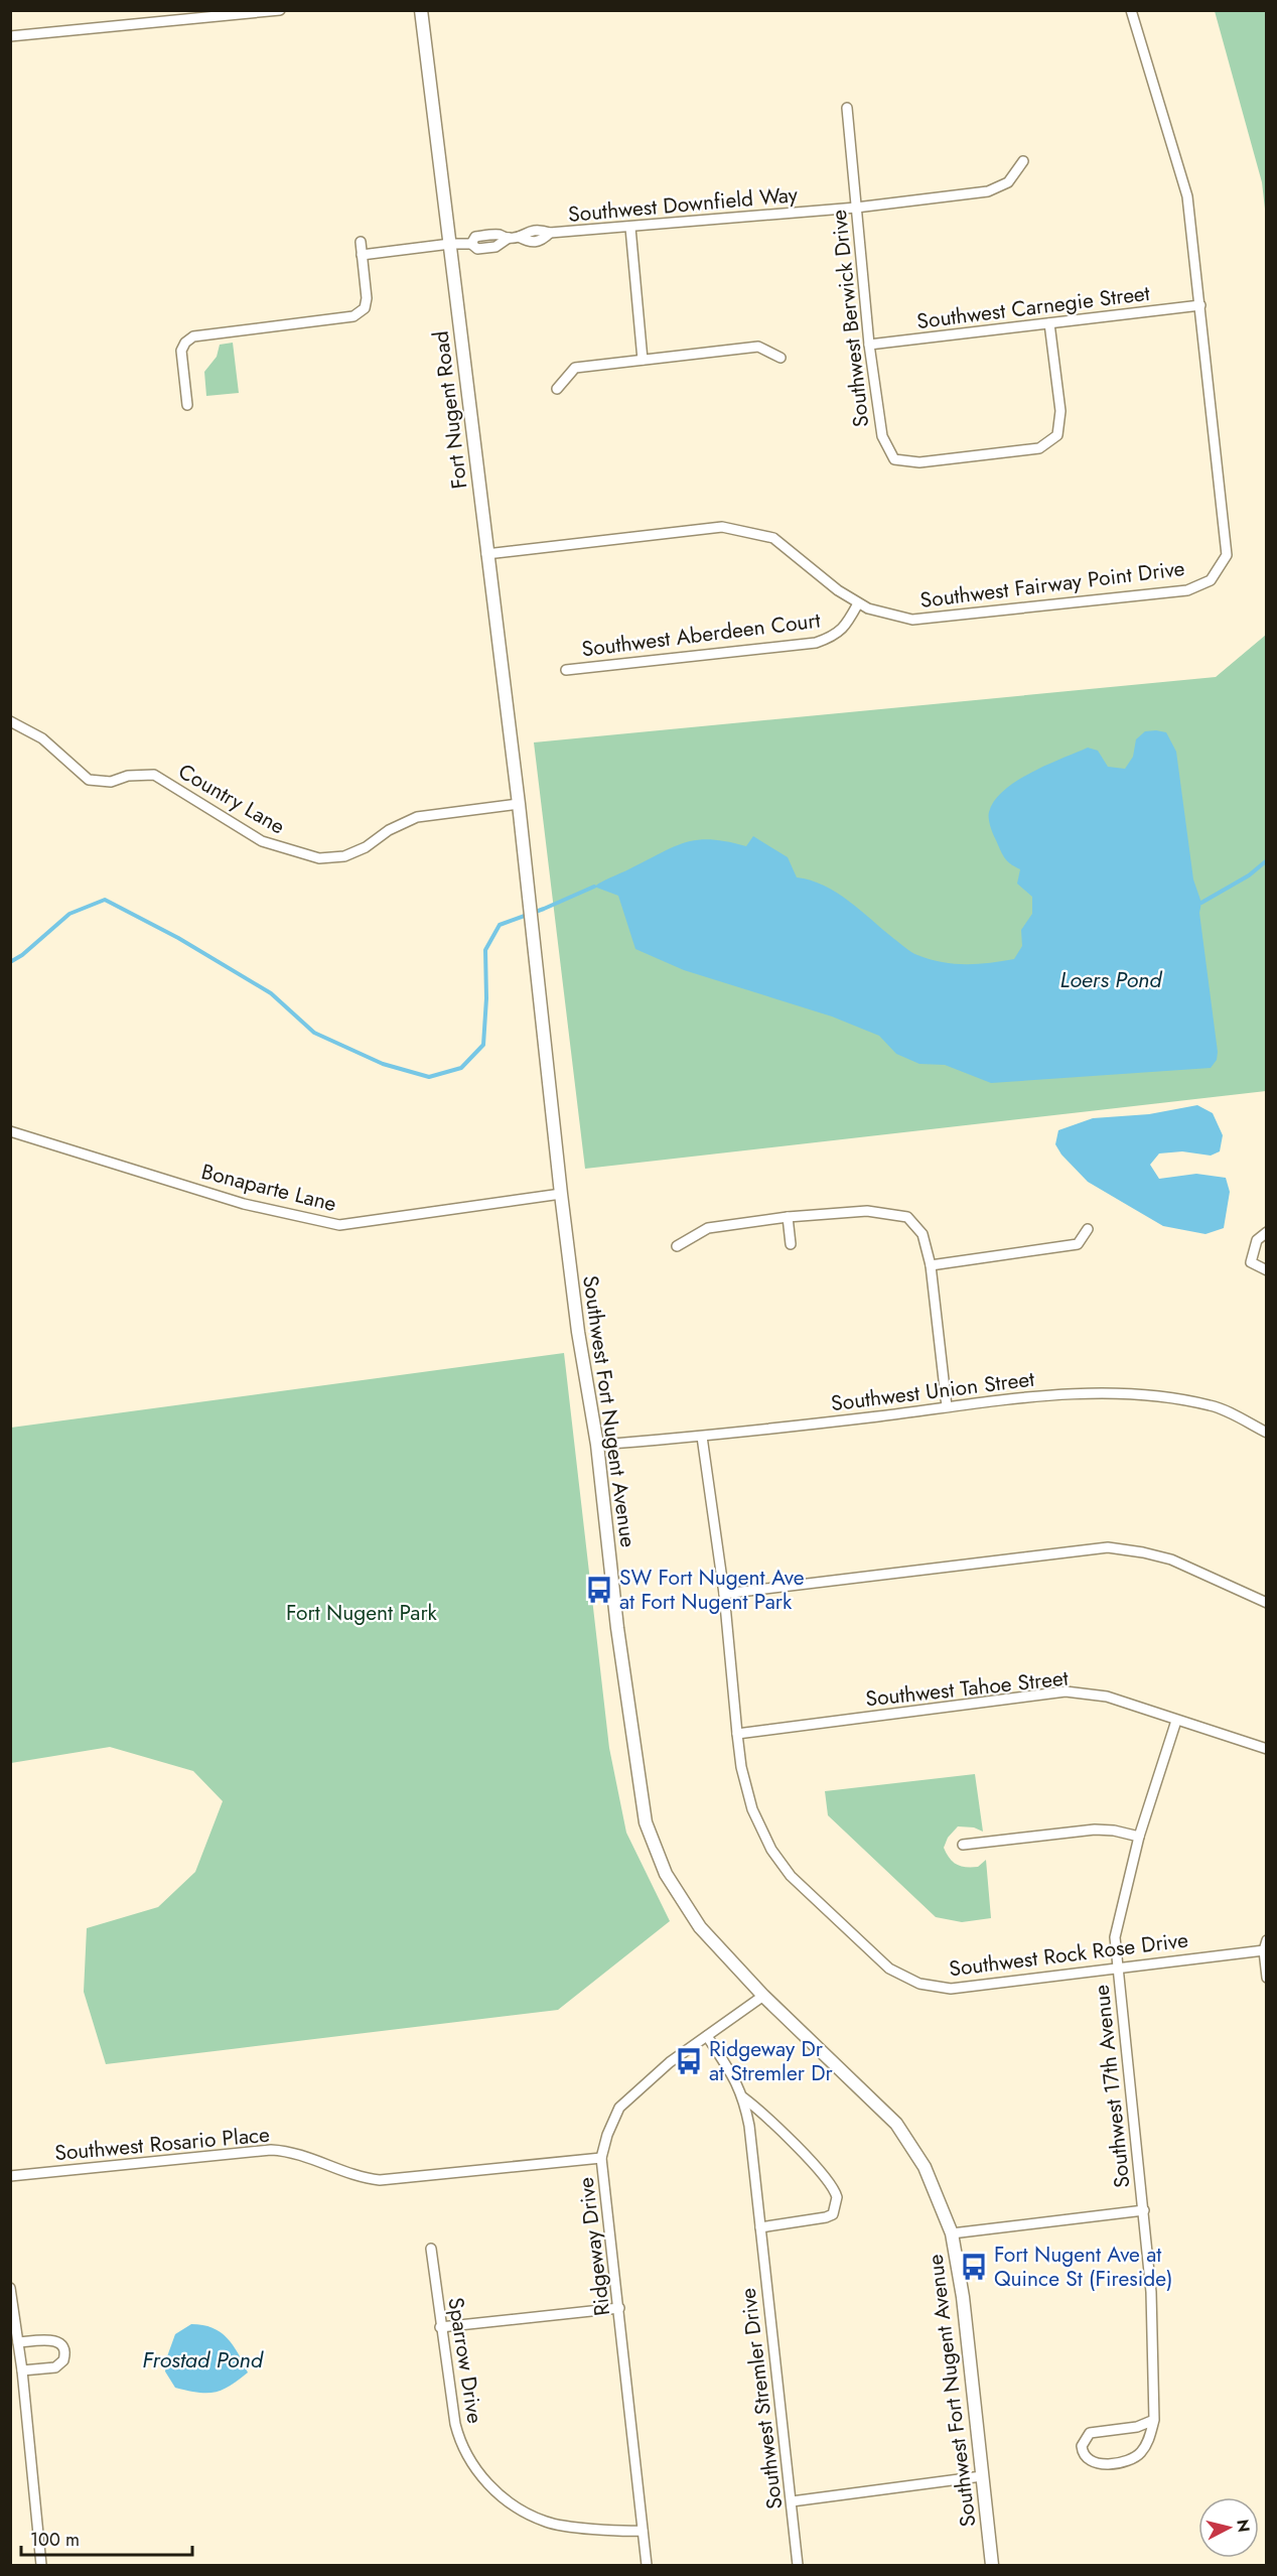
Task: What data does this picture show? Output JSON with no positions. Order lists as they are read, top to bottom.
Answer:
{
  "streets": {
    "street": [
      "Southwest Downfield Way",
      "Southwest Carnegie Street",
      "Southwest Berwick Drive",
      "Fort Nugent Road",
      "Southwest Fairway Point Drive",
      "Southwest Aberdeen Court",
      "Country Lane",
      "Bonaparte Lane",
      "Southwest Union Street",
      "Southwest Fort Nugent Avenue",
      "Southwest Tahoe Street",
      "Southwest Rock Rose Drive",
      "Southwest 17th Avenue",
      "Southwest Rosario Place",
      "Ridgeway Drive",
      "Sparrow Drive",
      "Southwest Stremler Drive"
    ]
  },
  "crossings": [
    ["Southwest Downfield Way", "Southwest Berwick Drive"],
    ["Southwest Downfield Way", "Fort Nugent Road"],
    ["Southwest Carnegie Street", "Southwest Berwick Drive"],
    ["Southwest Carnegie Street", "Southwest Fairway Point Drive"],
    ["Fort Nugent Road", "Southwest Fairway Point Drive"],
    ["Fort Nugent Road", "Country Lane"],
    ["Fort Nugent Road", "Southwest Fort Nugent Avenue"],
    ["Southwest Fairway Point Drive", "Southwest Aberdeen Court"],
    ["Country Lane", "Southwest Fort Nugent Avenue"],
    ["Bonaparte Lane", "Southwest Fort Nugent Avenue"],
    ["Southwest Union Street", "Southwest Fort Nugent Avenue"],
    ["Southwest Union Street", "Southwest Rock Rose Drive"],
    ["Southwest Fort Nugent Avenue", "Ridgeway Drive"],
    ["Southwest Tahoe Street", "Southwest Rock Rose Drive"],
    ["Southwest Tahoe Street", "Southwest 17th Avenue"],
    ["Southwest Rock Rose Drive", "Southwest 17th Avenue"],
    ["Southwest Rosario Place", "Ridgeway Drive"],
    ["Ridgeway Drive", "Sparrow Drive"],
    ["Ridgeway Drive", "Southwest Stremler Drive"]
  ],
  "water": ["Loers Pond", "Frostad Pond"],
  "parks": ["Fort Nugent Park"],
  "places": {
    "bus stop": ["SW Fort Nugent Ave at Fort Nugent Park", "Ridgeway Dr at Stremler Dr", "Fort Nugent Ave at Quince St (Fireside)"]
  },
  "scale_bar": "100 m",
  "north": "right"
}
